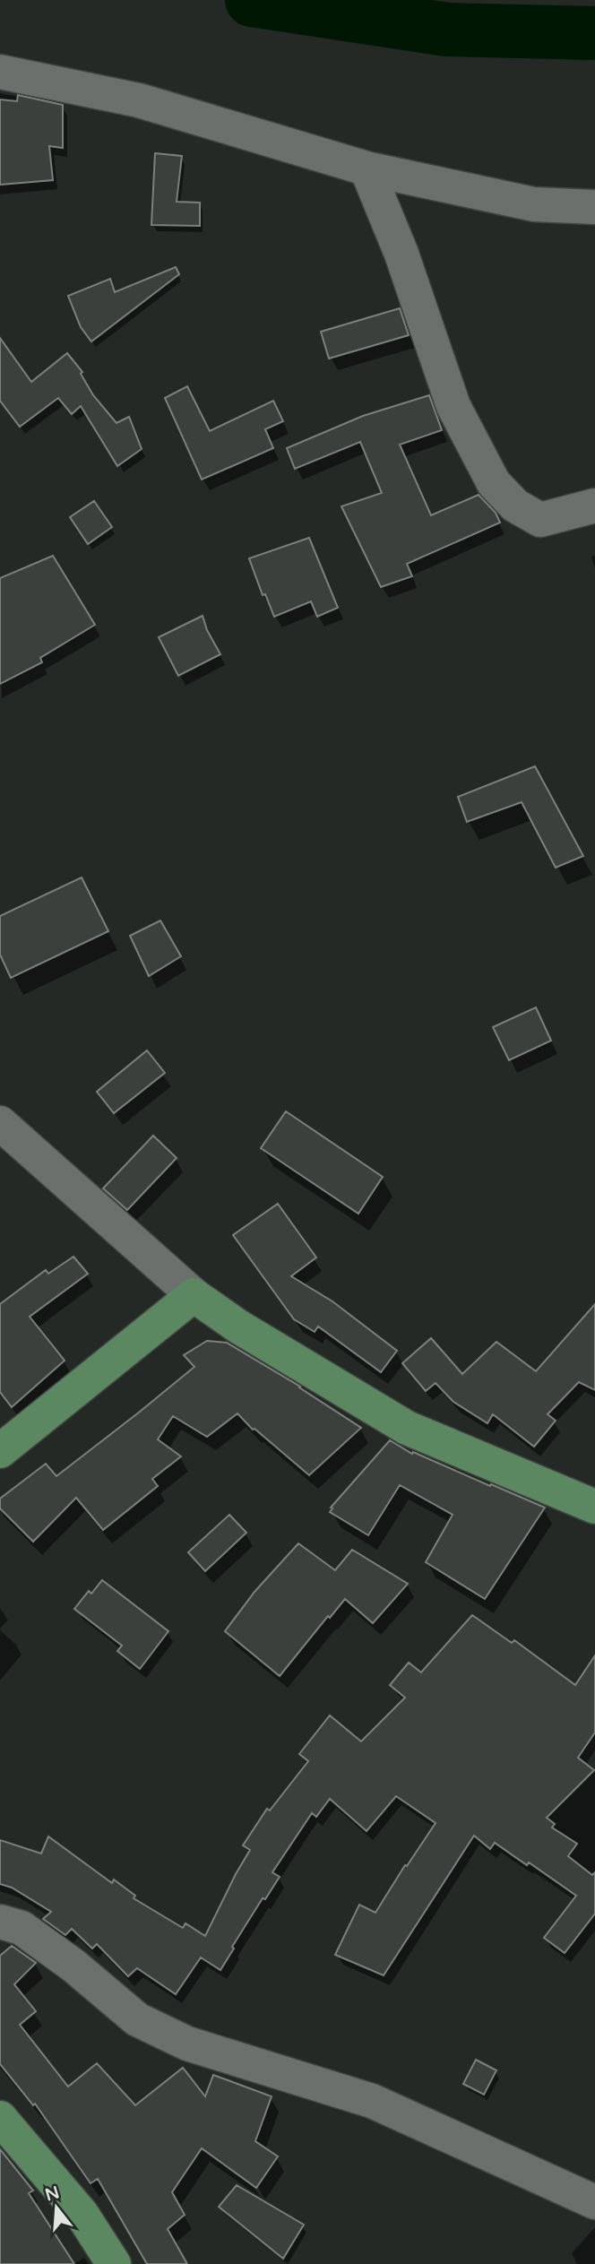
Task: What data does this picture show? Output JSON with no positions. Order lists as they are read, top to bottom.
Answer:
{
  "north": "top"
}
